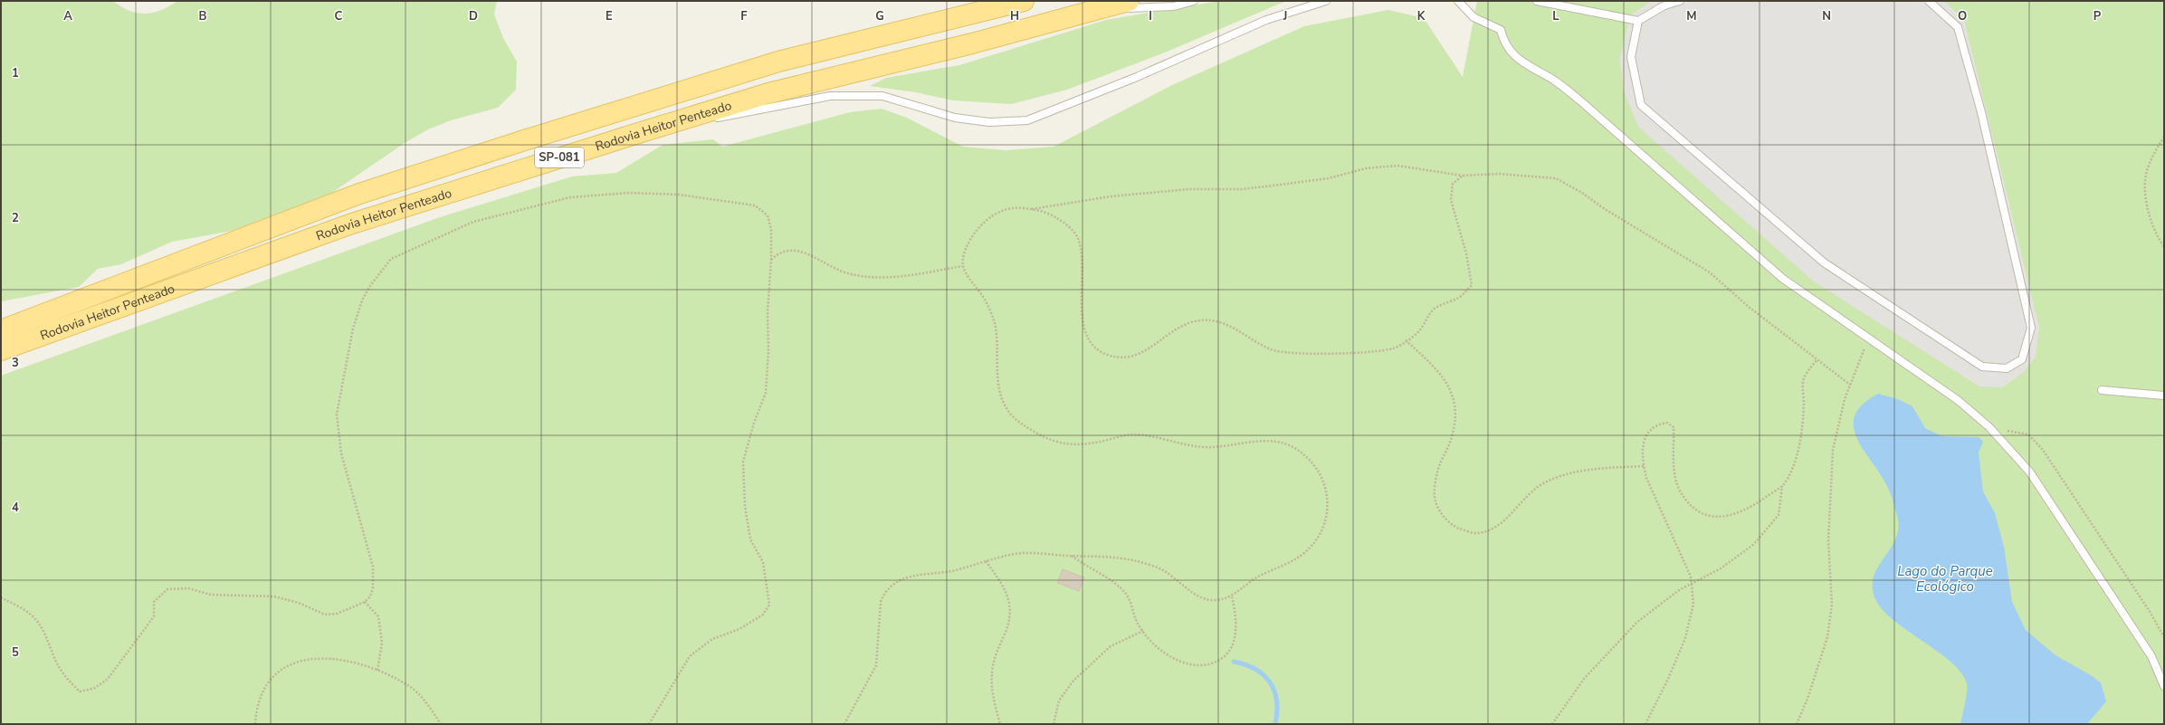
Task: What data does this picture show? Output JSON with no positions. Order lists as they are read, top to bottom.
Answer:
{
  "streets": {
    "main road": ["Rodovia Heitor Penteado", "SP-081"]
  },
  "water": ["Lago do Parque Ecológico"],
  "grid": {
    "columns": [
      "A",
      "B",
      "C",
      "D",
      "E",
      "F",
      "G",
      "H",
      "I",
      "J",
      "K",
      "L",
      "M",
      "N",
      "O",
      "P"
    ],
    "rows": [
      "1",
      "2",
      "3",
      "4",
      "5"
    ]
  }
}
